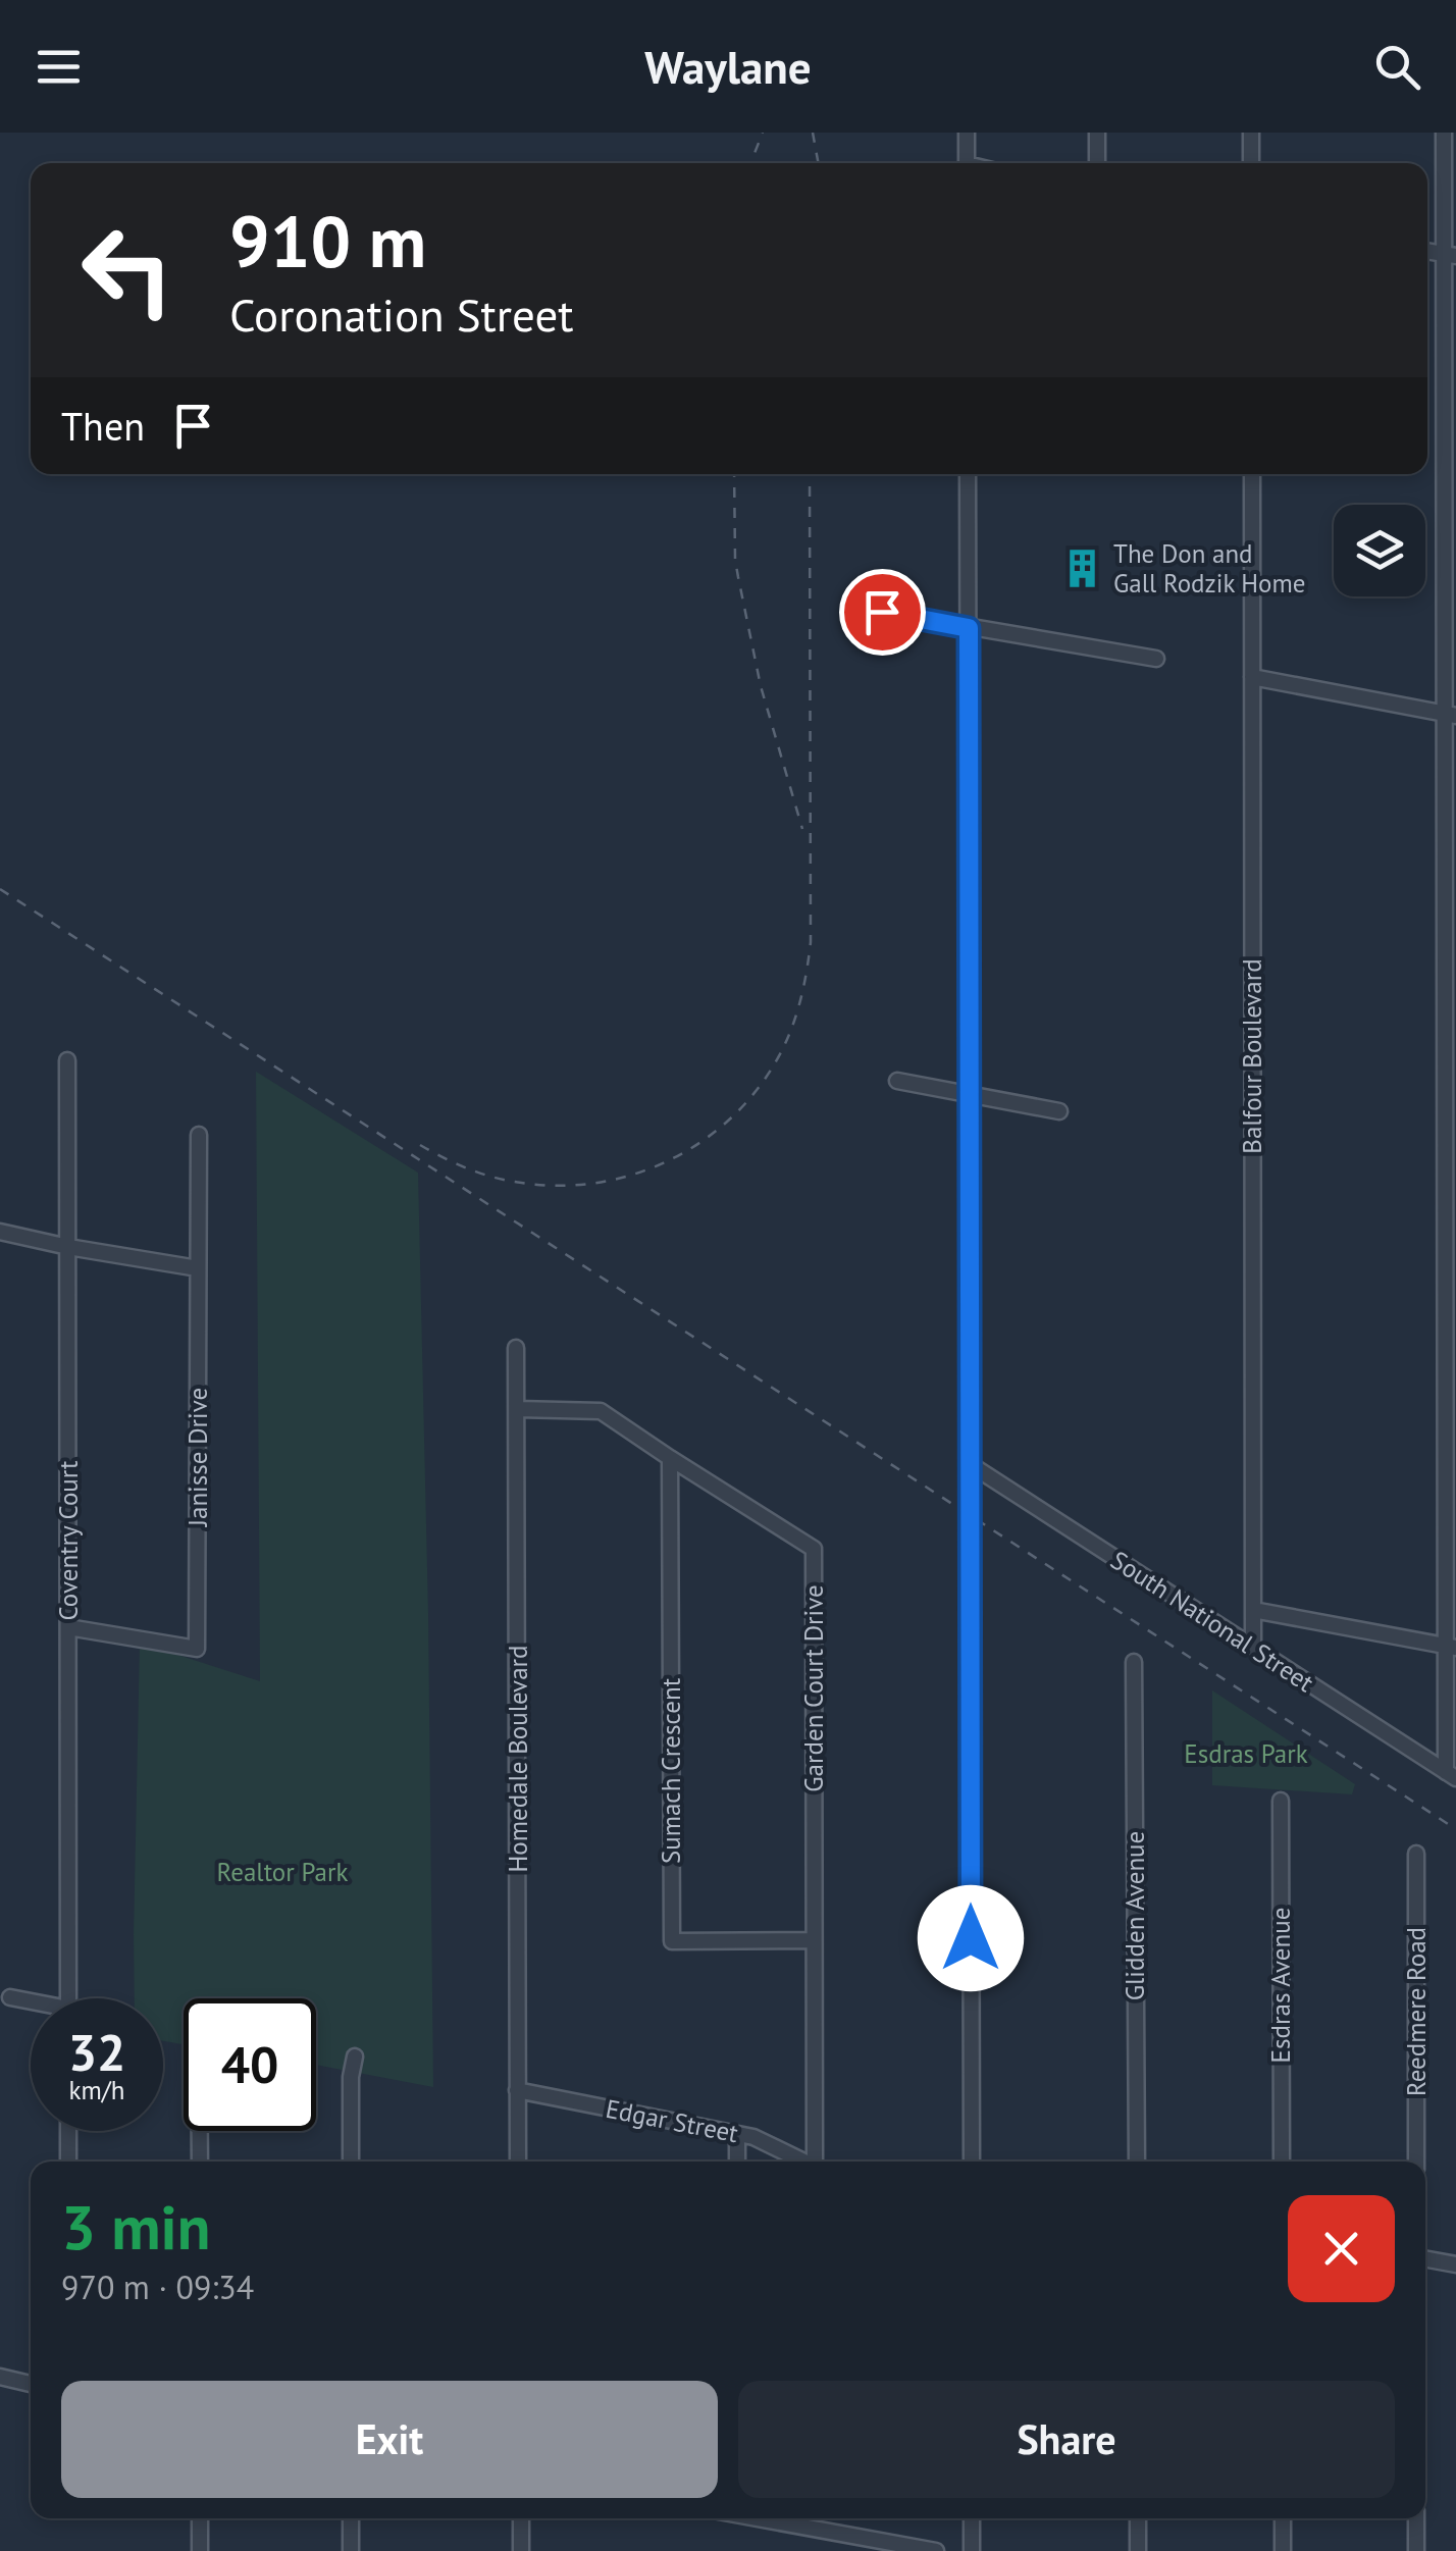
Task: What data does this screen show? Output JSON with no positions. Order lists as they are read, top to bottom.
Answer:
{
  "streets": {
    "street": [
      "Balfour Boulevard",
      "Janisse Drive",
      "Coventry Court",
      "South National Street",
      "Garden Court Drive",
      "Homedale Boulevard",
      "Sumach Crescent",
      "Glidden Avenue",
      "Esdras Avenue",
      "Reedmere Road",
      "Edgar Street"
    ]
  },
  "crossings": [
    ["Balfour Boulevard", "South National Street"],
    ["Janisse Drive", "Coventry Court"],
    ["Garden Court Drive", "Homedale Boulevard"],
    ["Garden Court Drive", "Sumach Crescent"],
    ["Homedale Boulevard", "Edgar Street"]
  ],
  "parks": ["Esdras Park", "Realtor Park"],
  "places": {
    "building": ["The Don and Gall Rodzik Home"]
  },
  "page": {
    "header": "Waylane",
    "turn": ["910 m", "Coronation Street"],
    "then": "Then",
    "speed": "32 km/h",
    "limit": "40",
    "heading": ["3 min", "970 m · 09:34"],
    "buttons": ["Exit", "Share"]
  }
}
